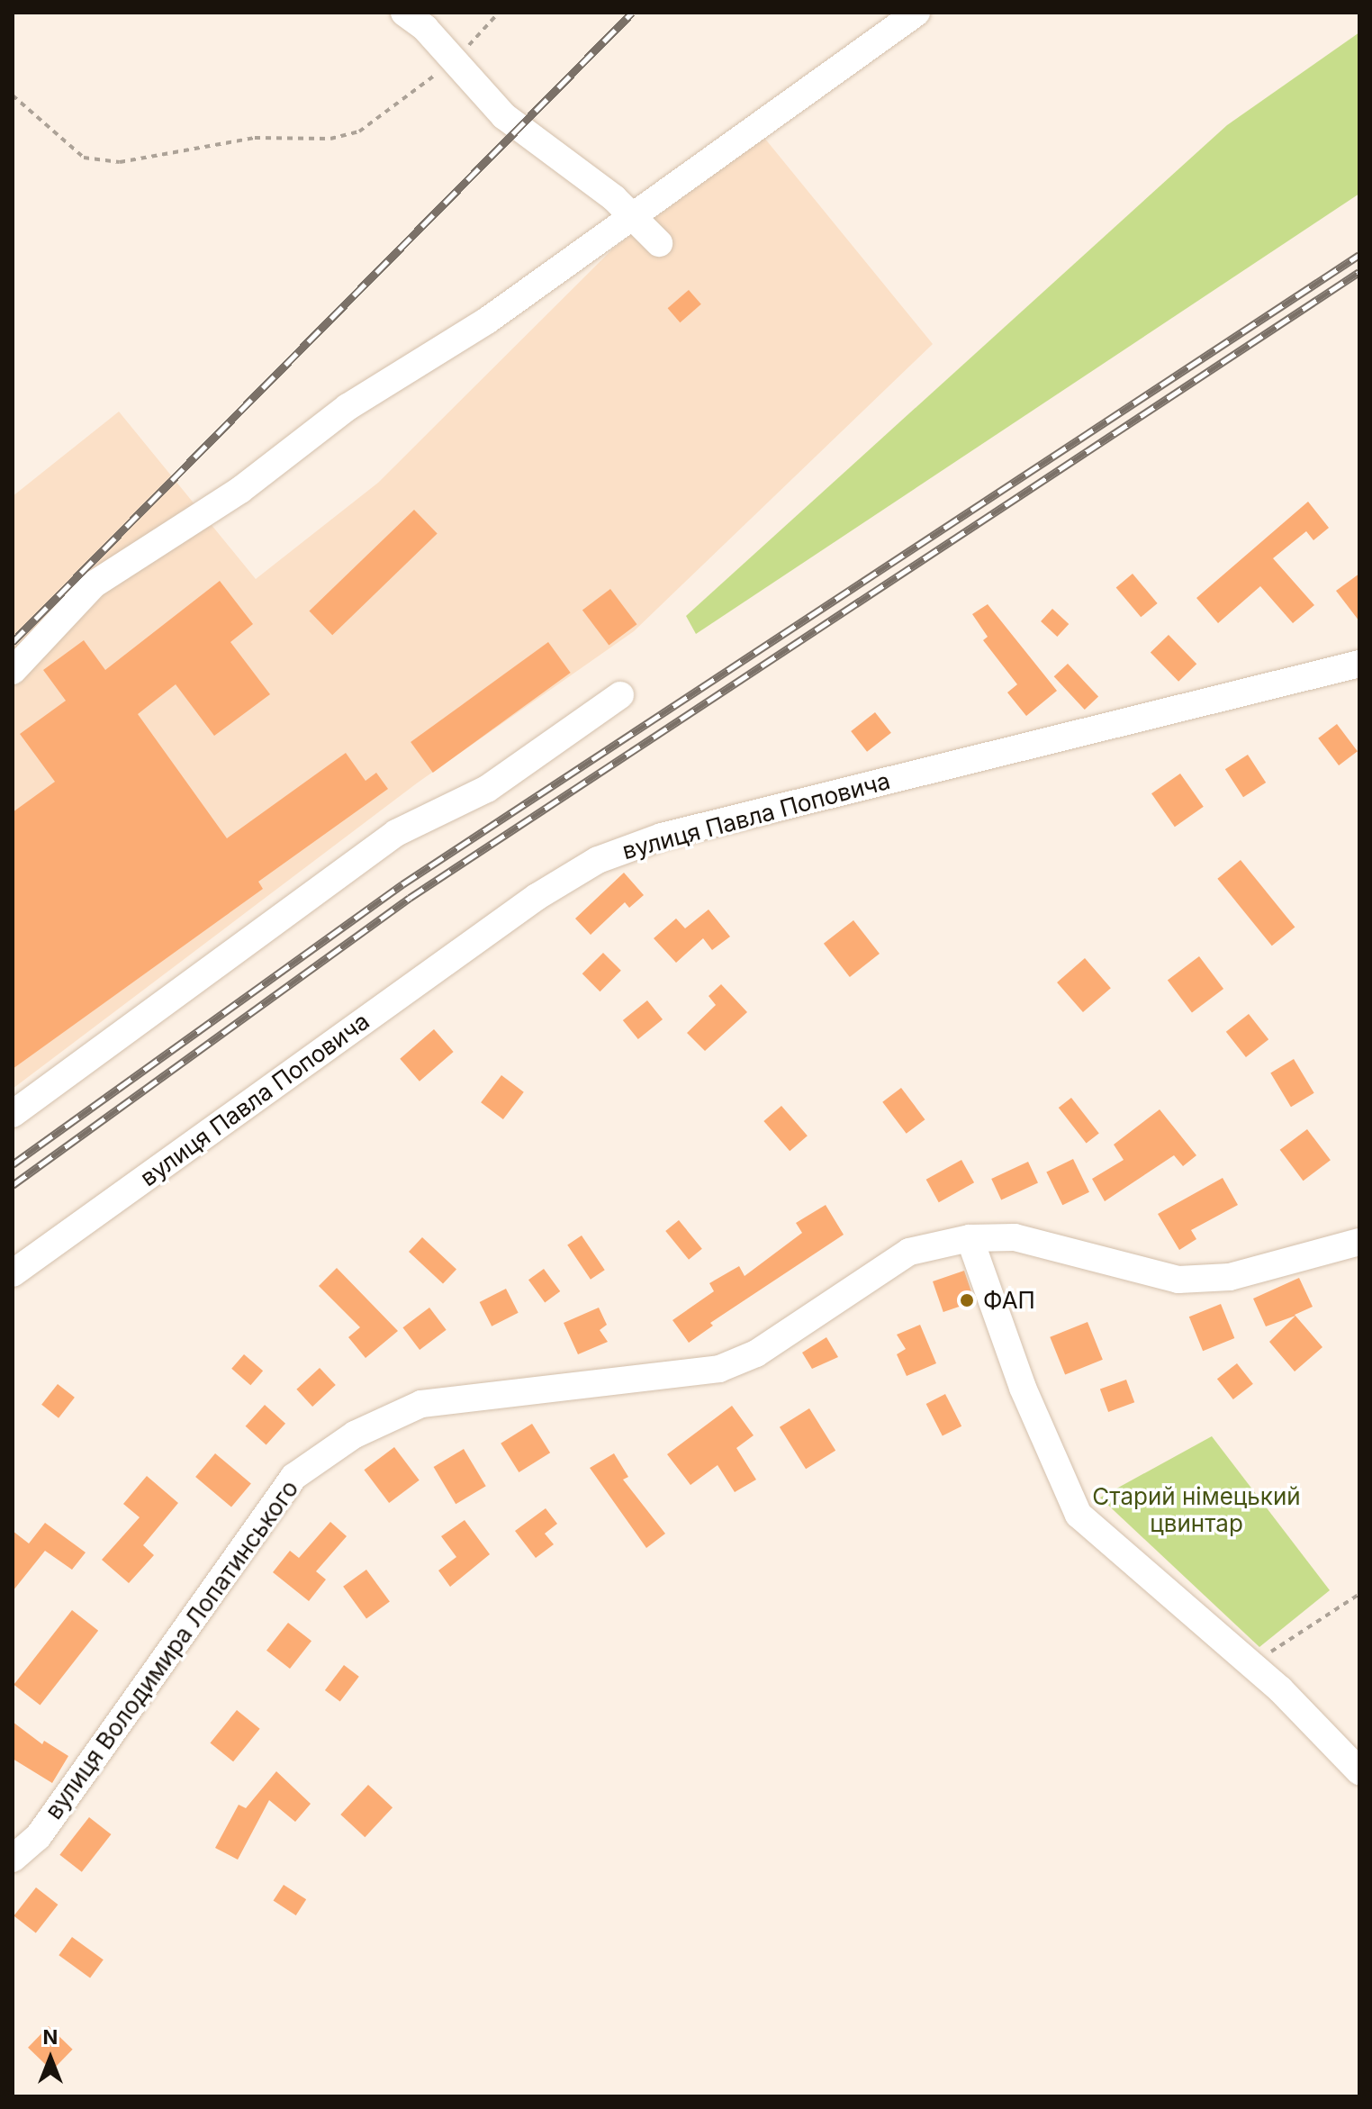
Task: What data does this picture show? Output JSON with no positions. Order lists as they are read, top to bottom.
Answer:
{
  "streets": {
    "street": ["вулиця Павла Поповича", "вулиця Володимира Лопатинського"]
  },
  "parks": ["Старий німецький цвинтар"],
  "places": ["ФАП"],
  "north": "top"
}
